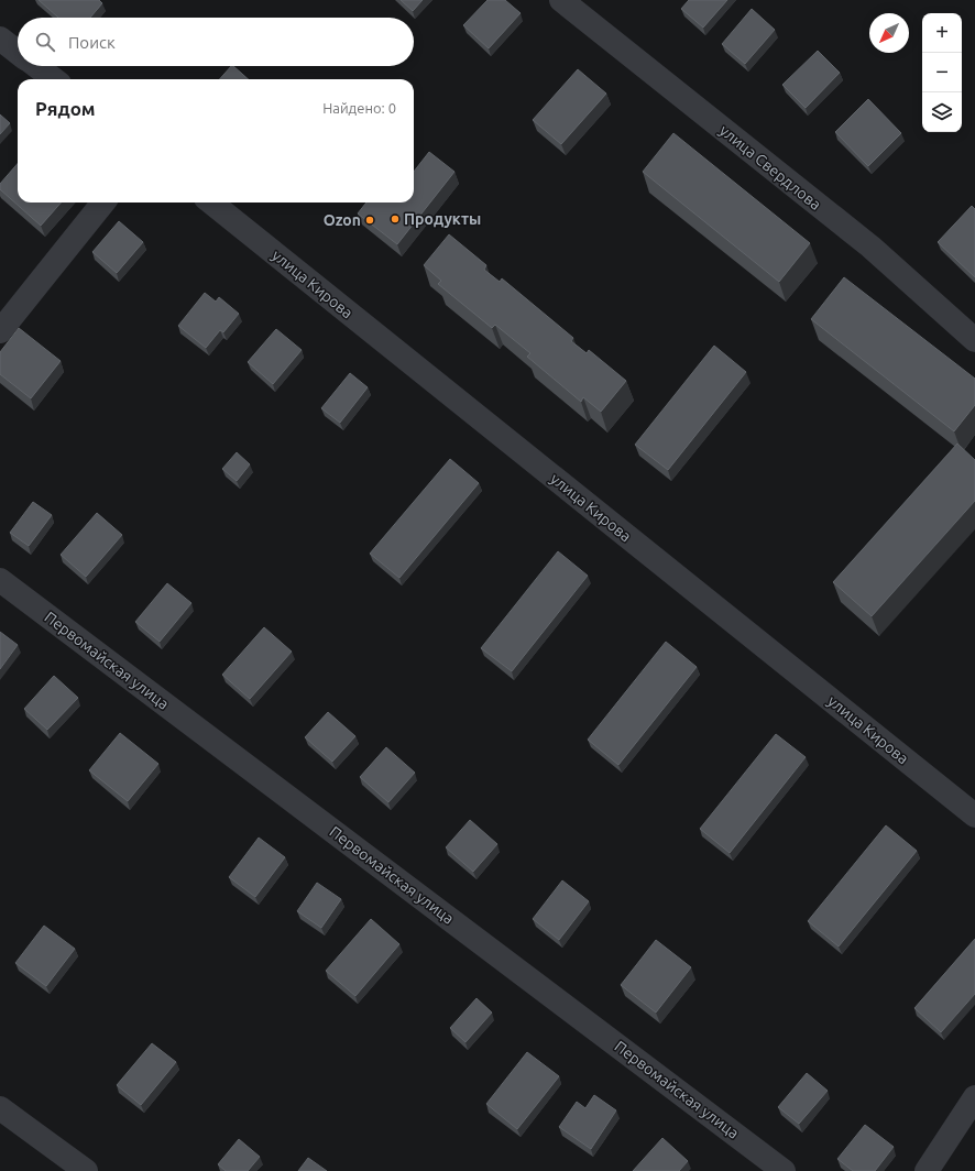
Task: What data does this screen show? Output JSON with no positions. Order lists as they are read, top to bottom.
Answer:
{
  "streets": {
    "street": ["улица Свердлова", "улица Кирова", "Первомайская улица"]
  },
  "places": ["Продукты", "Ozon"],
  "north": "bottom left",
  "page": {
    "map_buttons": ["+", "−"],
    "search": "Поиск",
    "heading": ["Рядом", "Найдено: 0"]
  }
}
